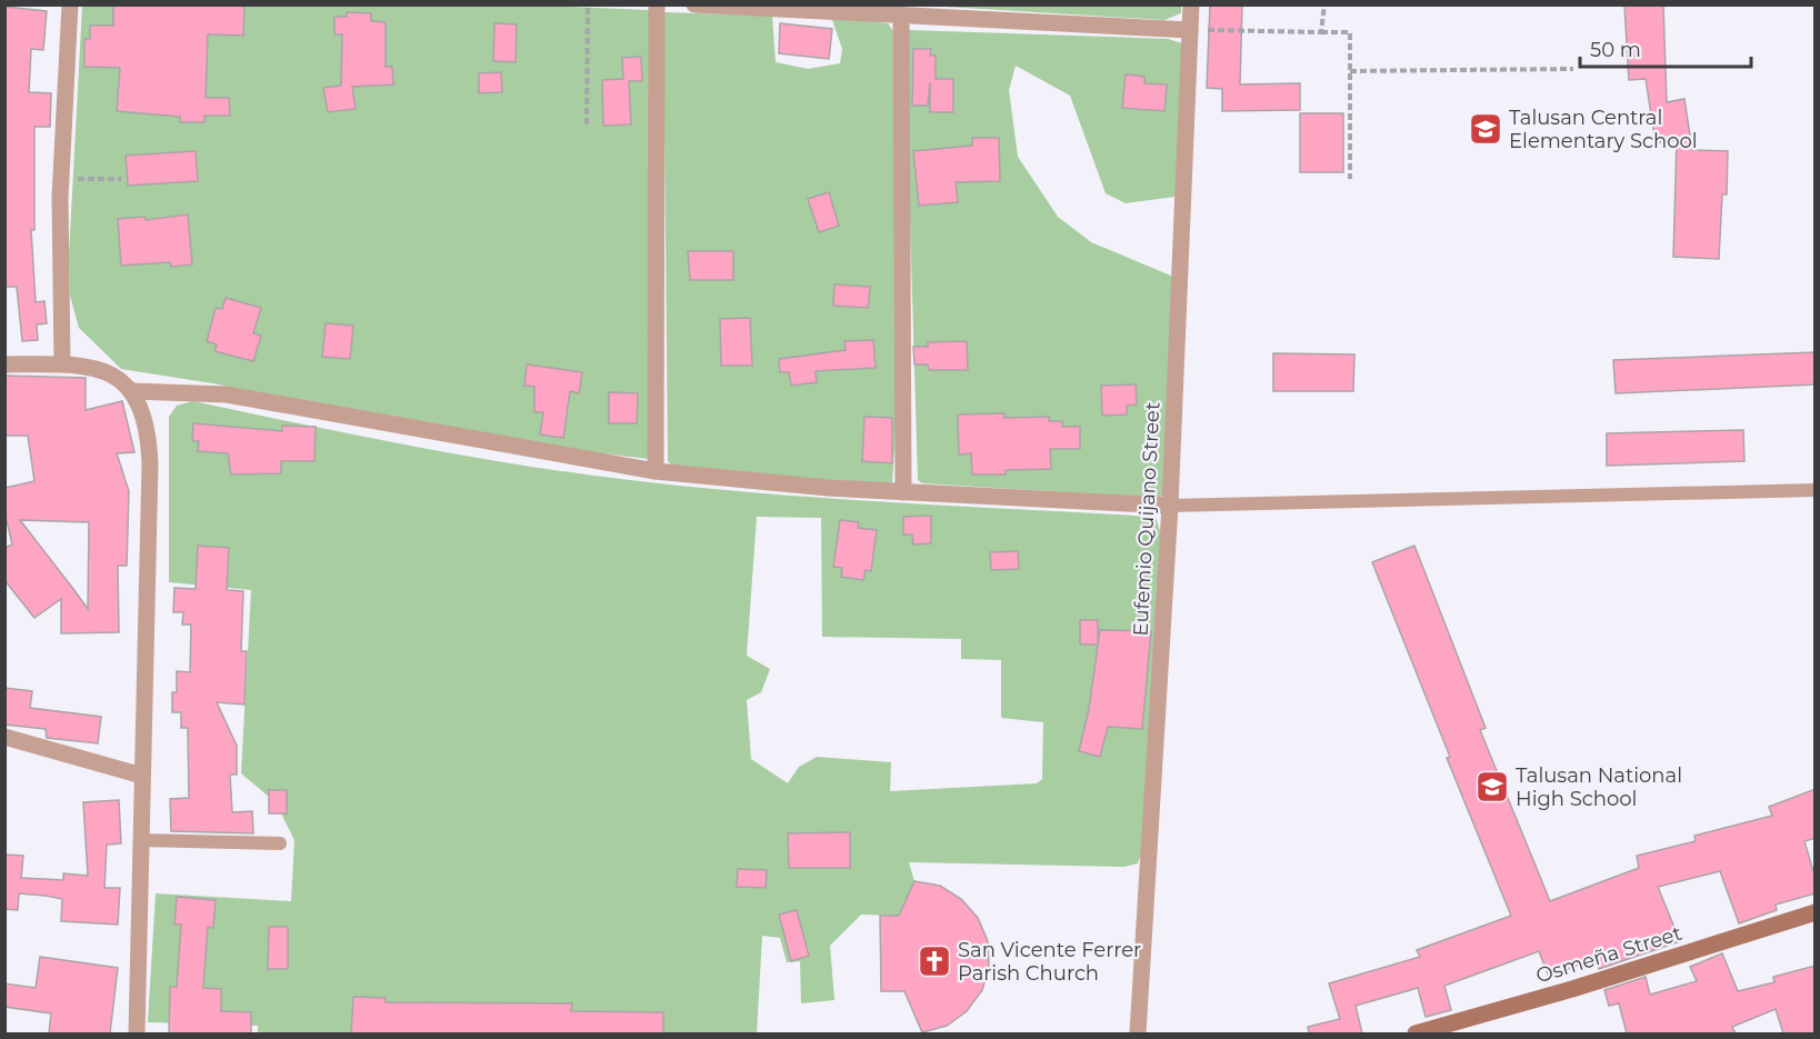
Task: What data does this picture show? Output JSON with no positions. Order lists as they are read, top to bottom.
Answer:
{
  "streets": {
    "main road": ["Osmeña Street"],
    "street": ["Eufemio Quijano Street"]
  },
  "places": {
    "school or university": ["Talusan Central Elementary School", "Talusan National High School"],
    "church": ["San Vicente Ferrer Parish Church"]
  },
  "scale_bar": "50 m"
}
